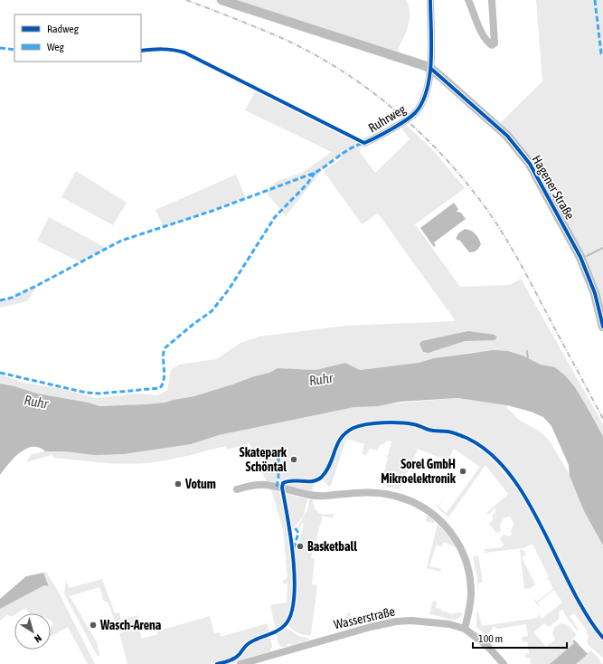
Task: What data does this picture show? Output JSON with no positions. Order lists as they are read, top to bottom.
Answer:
{
  "streets": {
    "main road": ["Hagener Straße"],
    "street": ["Ruhrweg", "Wasserstraße"]
  },
  "crossings": [
    ["Ruhrweg", "Hagener Straße"]
  ],
  "water": ["Ruhr"],
  "places": [
    "Skatepark Schöntal",
    "Sorel GmbH Mikroelektronik",
    "Votum",
    "Basketball",
    "Wasch-Arena"
  ],
  "legend": ["Radweg", "Weg"],
  "scale_bar": "100 m",
  "north": "bottom right"
}
